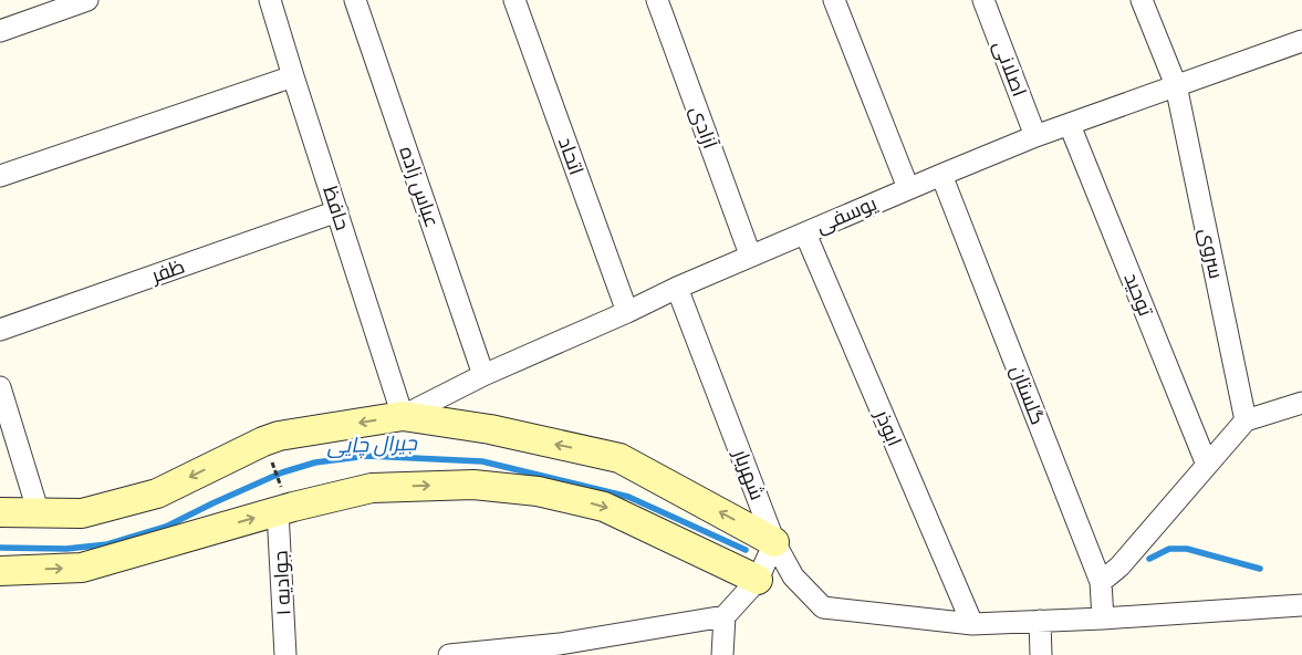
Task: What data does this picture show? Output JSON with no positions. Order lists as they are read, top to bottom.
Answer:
{
  "streets": {
    "street": [
      "اصلانی",
      "آزادی",
      "اتحاد",
      "عباس زاده",
      "حافظ",
      "یوسفی",
      "سروی",
      "ظفر",
      "توحید",
      "گلستان",
      "ابوذر",
      "شهریار",
      "جوادیه ۱"
    ]
  },
  "crossings": [
    ["اصلانی", "یوسفی"],
    ["آزادی", "یوسفی"],
    ["اتحاد", "یوسفی"],
    ["عباس زاده", "یوسفی"],
    ["حافظ", "یوسفی"],
    ["حافظ", "ظفر"],
    ["یوسفی", "سروی"],
    ["یوسفی", "توحید"],
    ["یوسفی", "گلستان"],
    ["یوسفی", "ابوذر"],
    ["یوسفی", "شهریار"],
    ["گلستان", "شهریار"],
    ["ابوذر", "شهریار"]
  ],
  "water": ["جیرال چایی"]
}
